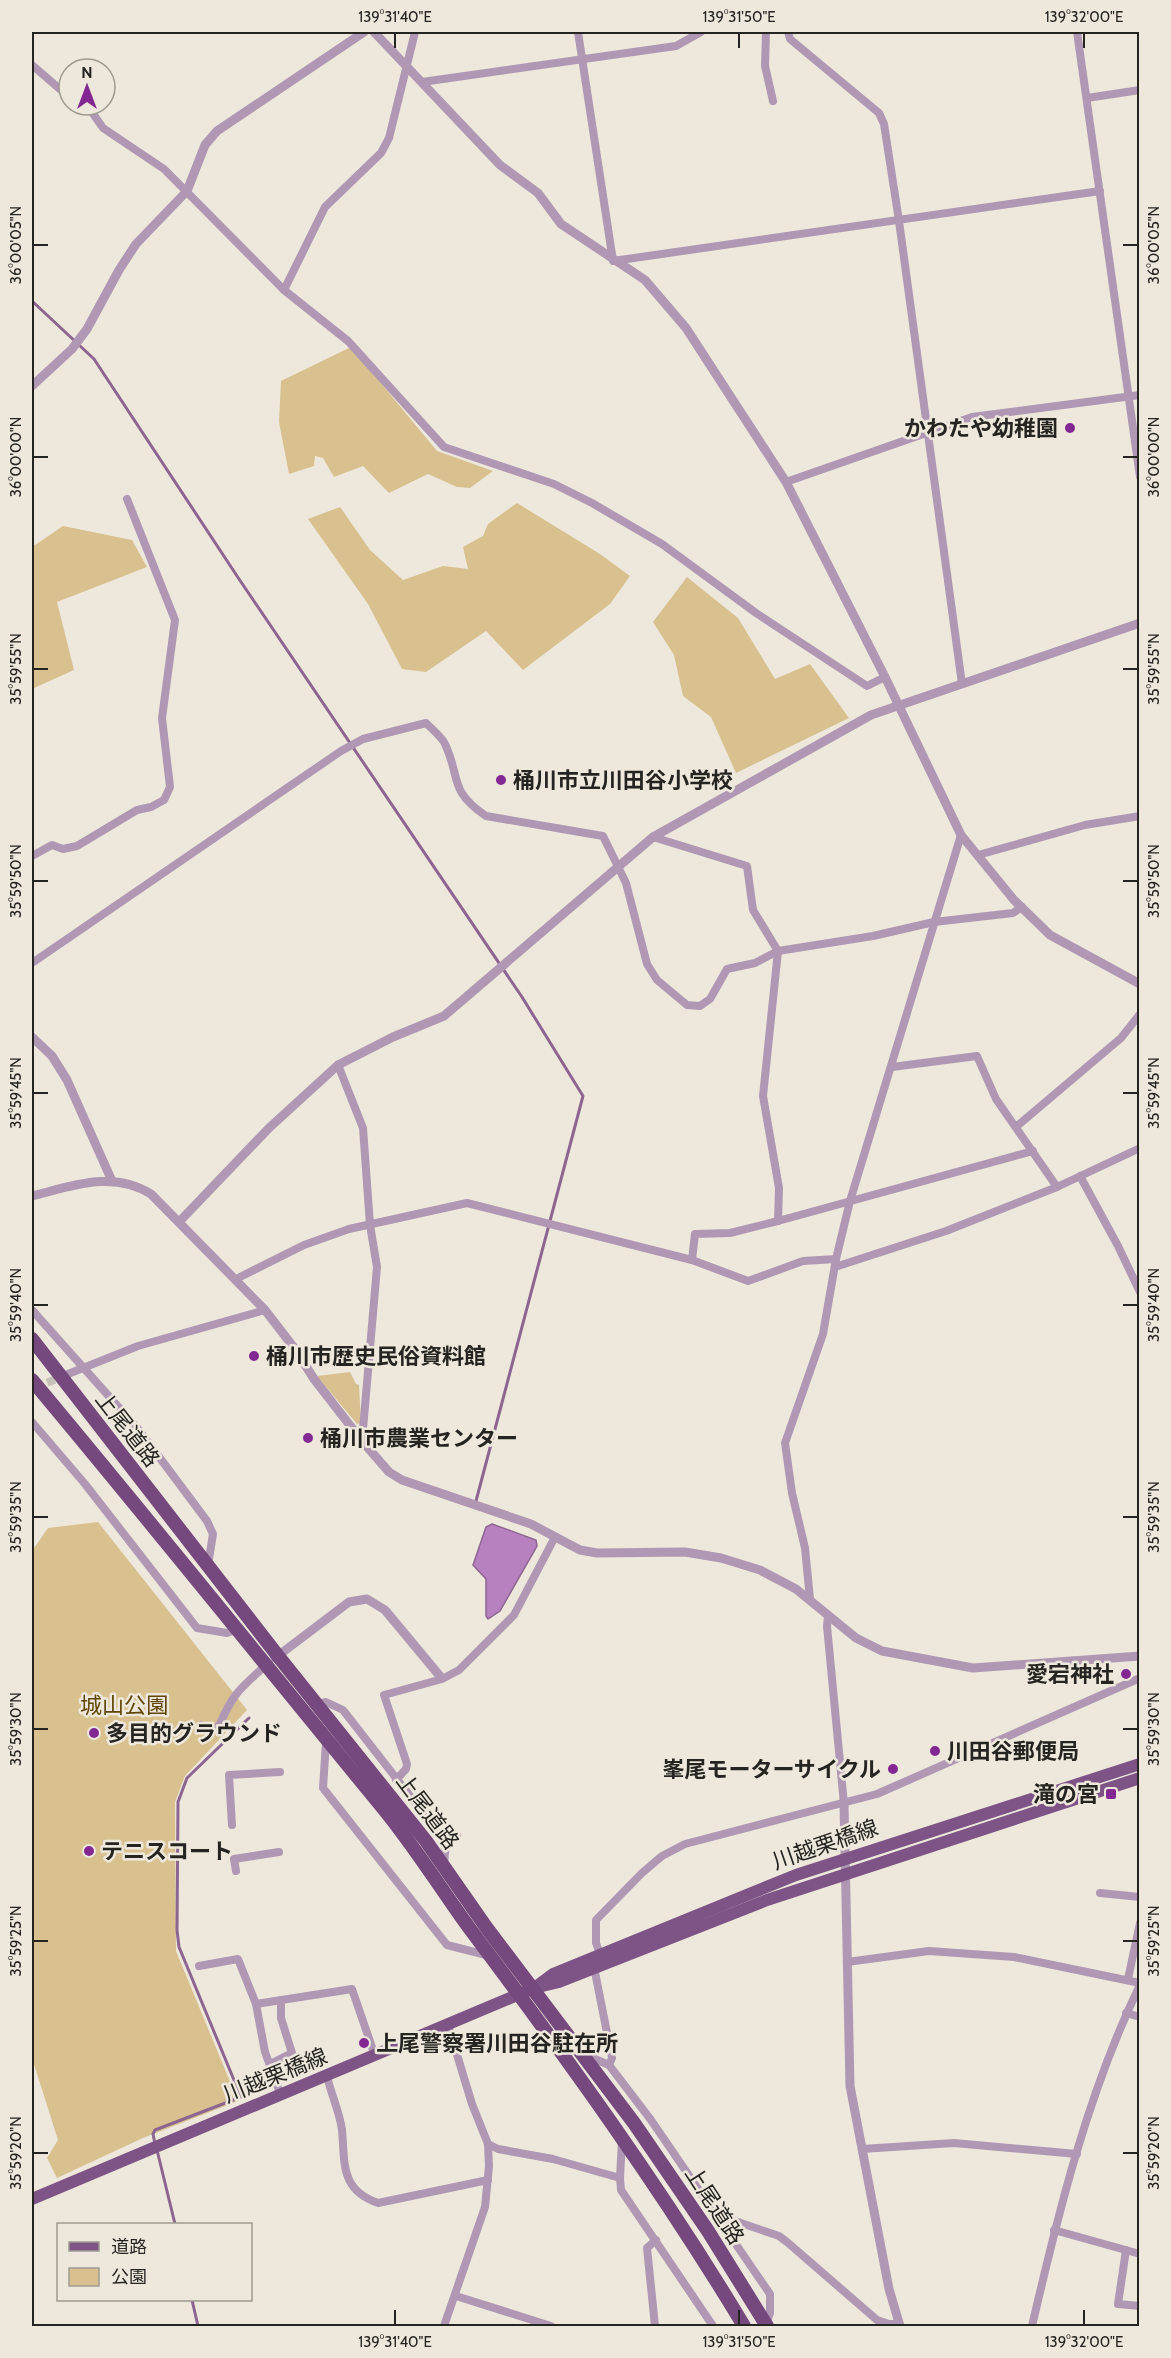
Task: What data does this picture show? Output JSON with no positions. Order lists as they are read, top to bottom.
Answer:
{
  "streets": {
    "highway": ["上尾道路"],
    "main road": ["川越栗橋線"]
  },
  "crossings": [
    ["上尾道路", "川越栗橋線"]
  ],
  "parks": ["城山公園"],
  "places": {
    "other": [
      "かわたや幼稚園",
      "桶川市立川田谷小学校",
      "桶川市歴史民俗資料館",
      "桶川市農業センター",
      "愛宕神社",
      "多目的グラウンド",
      "川田谷郵便局",
      "峯尾モーターサイクル",
      "テニスコート",
      "上尾警察署川田谷駐在所"
    ],
    "transit": ["滝の宮"]
  },
  "legend": ["道路", "公園"],
  "north": "top",
  "coordinates": [
    "139°31'40\"E",
    "139°31'50\"E",
    "139°32'00\"E",
    "36°00'05\"N",
    "36°00'00\"N",
    "35°59'55\"N",
    "35°59'50\"N",
    "35°59'45\"N",
    "35°59'40\"N",
    "35°59'35\"N",
    "35°59'30\"N",
    "35°59'25\"N",
    "35°59'20\"N"
  ]
}
